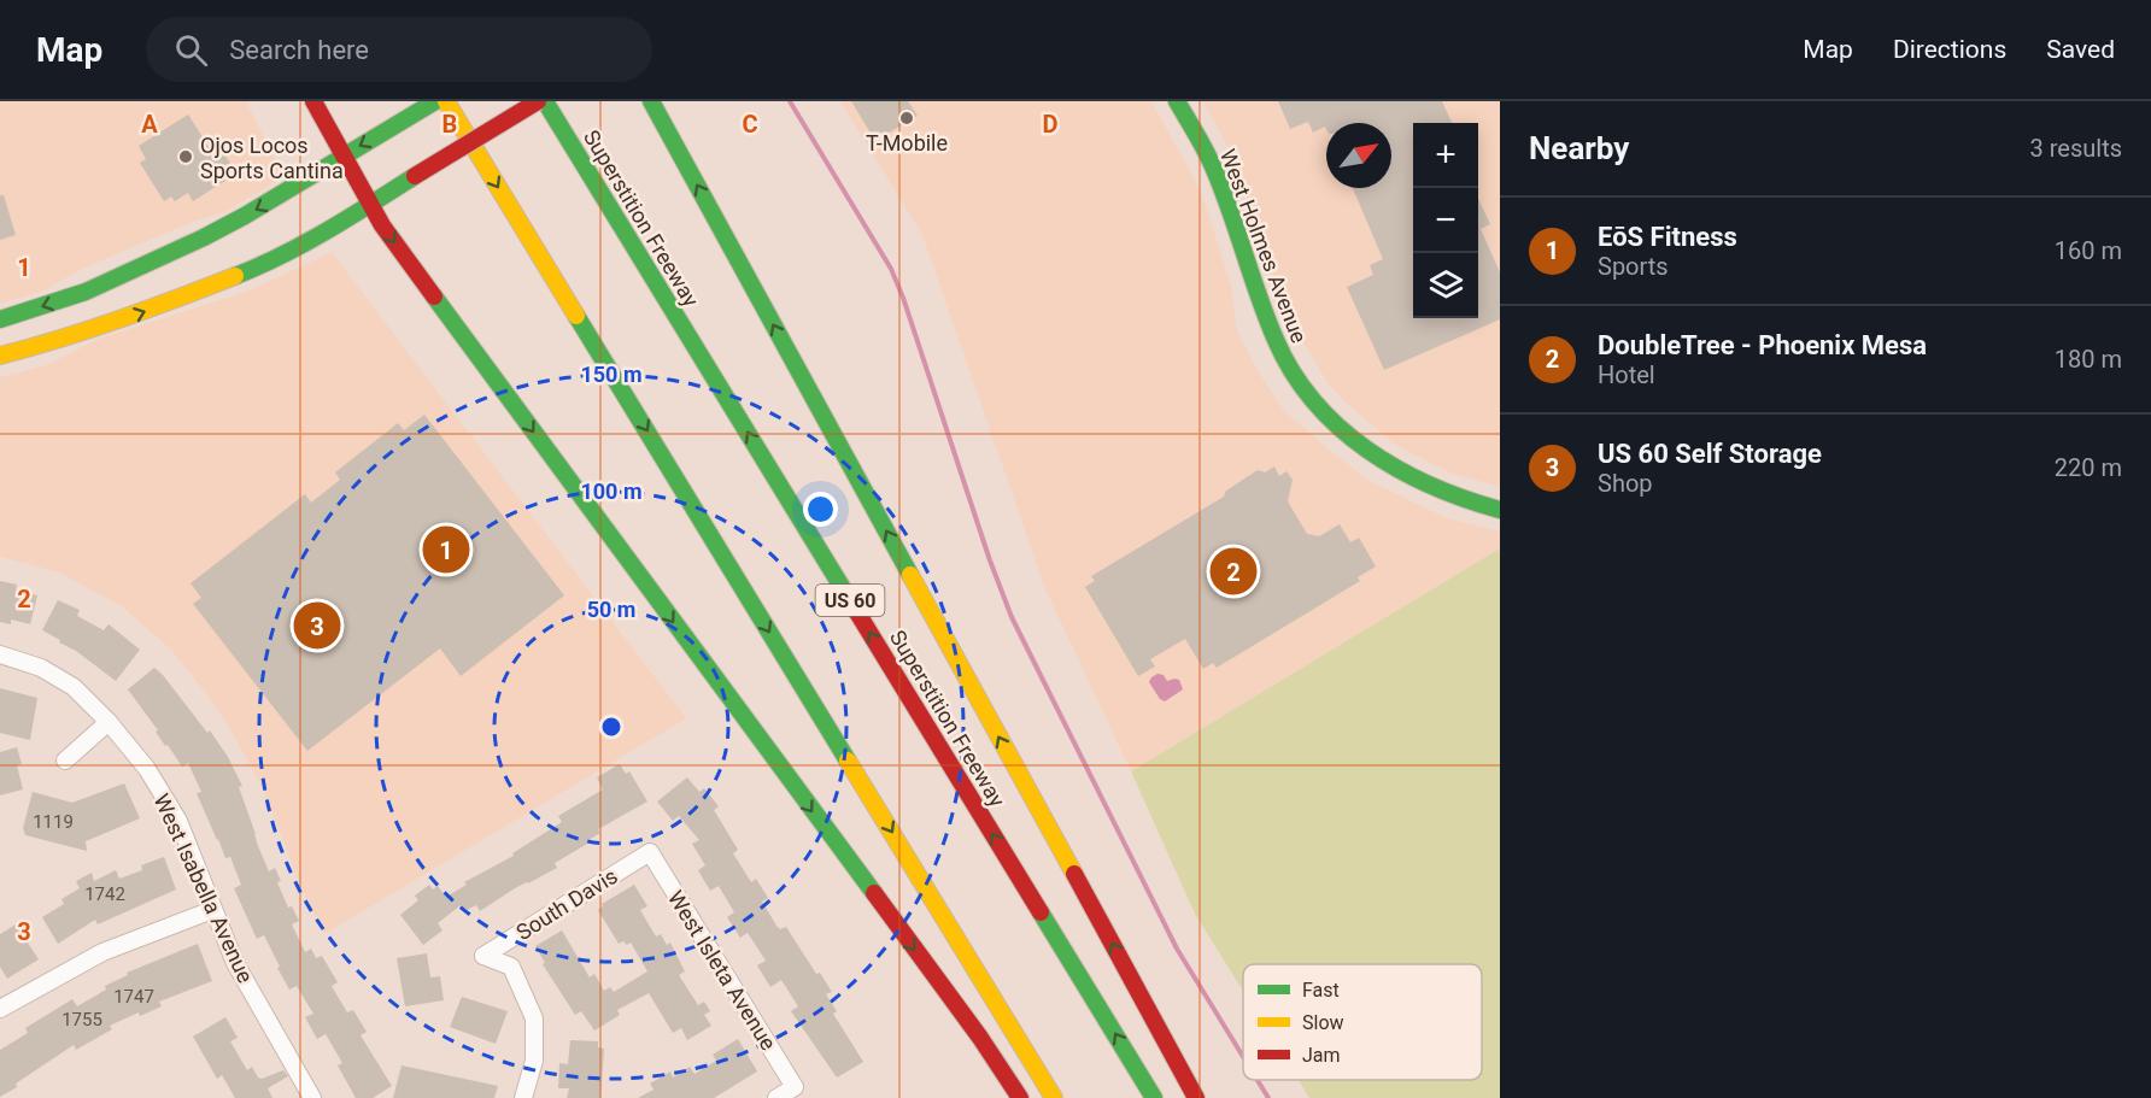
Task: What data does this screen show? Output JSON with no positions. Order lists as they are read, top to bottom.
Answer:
{
  "streets": {
    "main road": ["Superstition Freeway", "West Holmes Avenue", "US 60"],
    "street": ["West Isabella Avenue", "South Davis", "West Isleta Avenue"]
  },
  "crossings": [
    ["South Davis", "West Isleta Avenue"]
  ],
  "places": ["T-Mobile", "Ojos Locos Sports Cantina"],
  "house_numbers": [
    "1119",
    "1742",
    "1747",
    "1755"
  ],
  "legend": ["Fast", "Slow", "Jam"],
  "north": "top right",
  "page": {
    "header": "Map",
    "search": "Search here",
    "nav": ["Map", "Directions", "Saved"],
    "heading": ["Nearby", "3 results"],
    "map_buttons": ["+", "−"],
    "list": [
      {
        "mark": "1",
        "name": "EōS Fitness",
        "note": "Sports",
        "value": "160 m"
      },
      {
        "mark": "2",
        "name": "DoubleTree - Phoenix Mesa",
        "note": "Hotel",
        "value": "180 m"
      },
      {
        "mark": "3",
        "name": "US 60 Self Storage",
        "note": "Shop",
        "value": "220 m"
      }
    ],
    "pins": ["1", "2", "3"]
  },
  "grid": {
    "columns": [
      "A",
      "B",
      "C",
      "D"
    ],
    "rows": ["1", "2", "3"]
  },
  "rings": ["150 m", "100 m", "50 m"]
}
